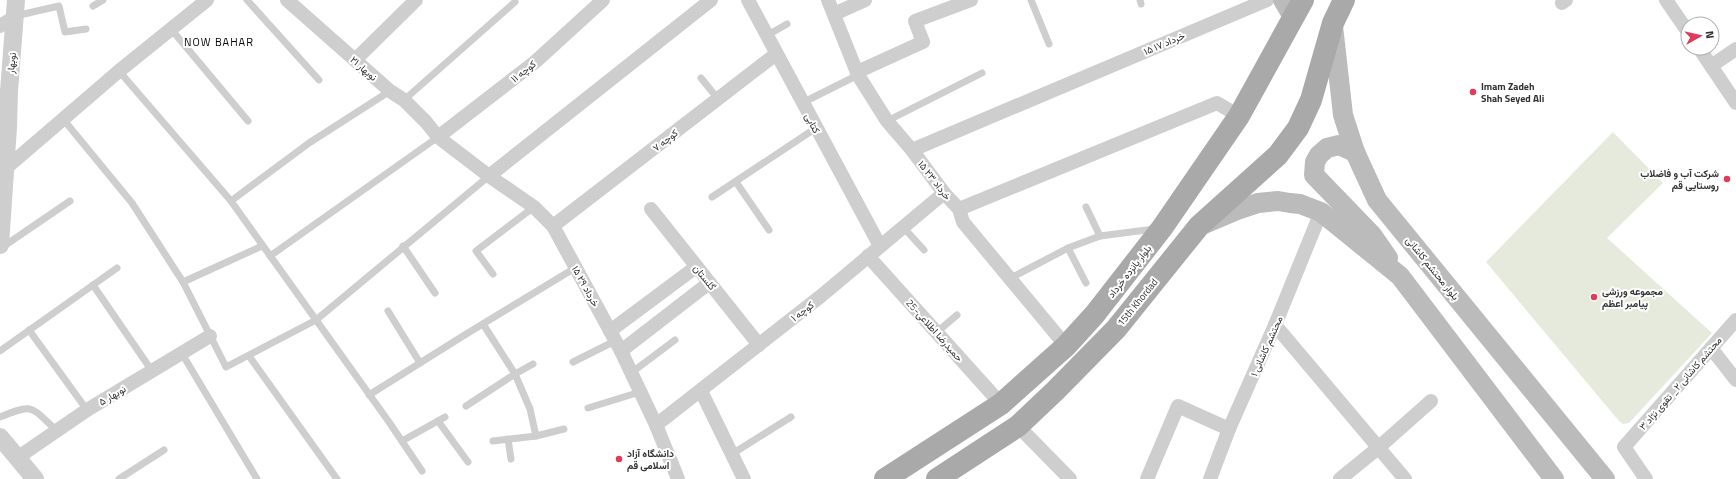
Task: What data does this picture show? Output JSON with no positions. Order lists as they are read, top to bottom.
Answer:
{
  "streets": {
    "main road": ["بلوار محتشم کاشانی", "بلوار پانزده خرداد", "15th Khordad"],
    "street": [
      "۱۵ خرداد ۱۷",
      "نوبهار",
      "نوبهار ۲۱",
      "کوچه ۱۱",
      "کتابی",
      "کوچه ۷",
      "۱۵ خرداد ۲۳",
      "گلستان",
      "۱۵ خرداد ۲۹",
      "کوچه ۱",
      "حمیدرضا اطلاعی-25",
      "محتشم کاشانی ۱",
      "محتشم کاشانی ۲_ تقوی نژاد ۳",
      "نوبهار ۵"
    ]
  },
  "crossings": [
    ["۱۵ خرداد ۱۷", "۱۵ خرداد ۲۳"],
    ["نوبهار ۲۱", "کوچه ۱۱"],
    ["نوبهار ۲۱", "۱۵ خرداد ۲۹"],
    ["کوچه ۱۱", "۱۵ خرداد ۲۹"],
    ["کتابی", "کوچه ۷"],
    ["کتابی", "کوچه ۱"],
    ["کوچه ۷", "۱۵ خرداد ۲۹"],
    ["۱۵ خرداد ۲۳", "بلوار پانزده خرداد"],
    ["۱۵ خرداد ۲۳", "کوچه ۱"],
    ["بلوار پانزده خرداد", "حمیدرضا اطلاعی-25"],
    ["گلستان", "کوچه ۱"],
    ["۱۵ خرداد ۲۹", "کوچه ۱"],
    ["کوچه ۱", "حمیدرضا اطلاعی-25"]
  ],
  "districts": ["NOW BAHAR"],
  "places": [
    "Imam Zadeh Shah Seyed Ali",
    "شرکت آب و فاضلاب روستایی قم",
    "مجموعه ورزشی پیامبر اعظم",
    "دانشگاه آزاد اسلامی قم"
  ],
  "north": "right"
}
